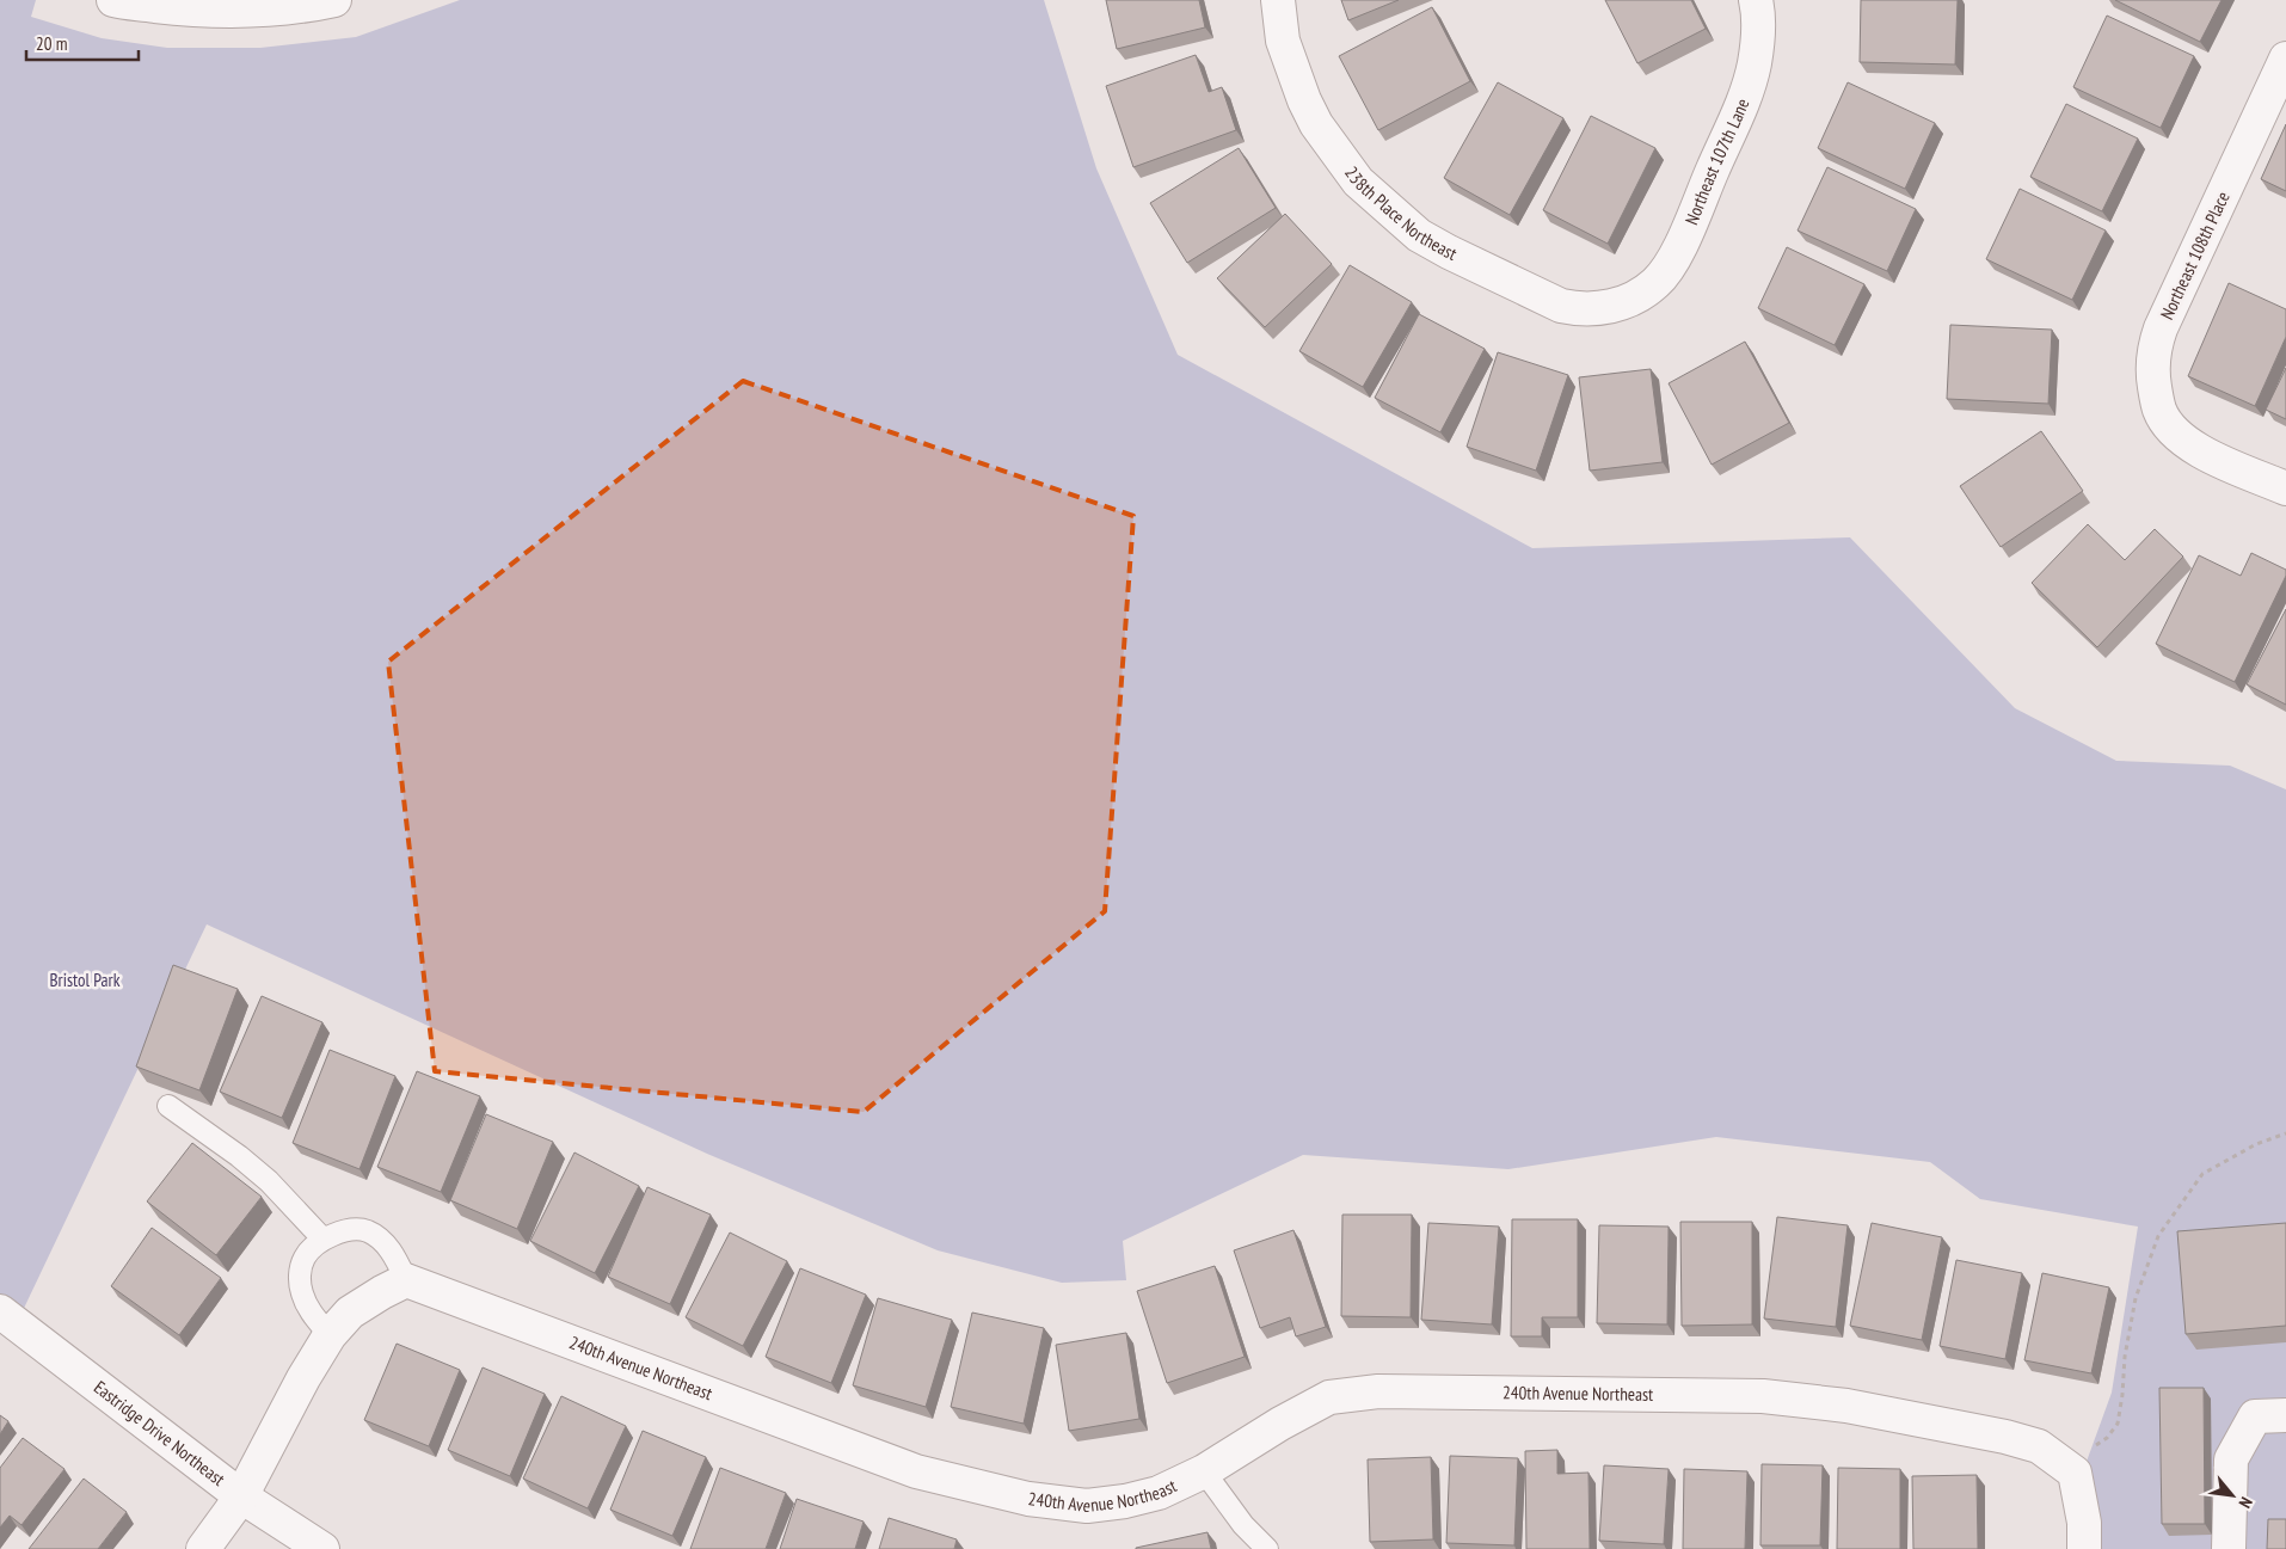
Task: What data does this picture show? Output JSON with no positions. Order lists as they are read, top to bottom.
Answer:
{
  "streets": {
    "street": [
      "Northeast 107th Lane",
      "238th Place Northeast",
      "Northeast 108th Place",
      "240th Avenue Northeast",
      "Eastridge Drive Northeast"
    ]
  },
  "crossings": [
    ["Northeast 107th Lane", "238th Place Northeast"]
  ],
  "parks": ["Bristol Park"],
  "scale_bar": "20 m",
  "north": "bottom right"
}
